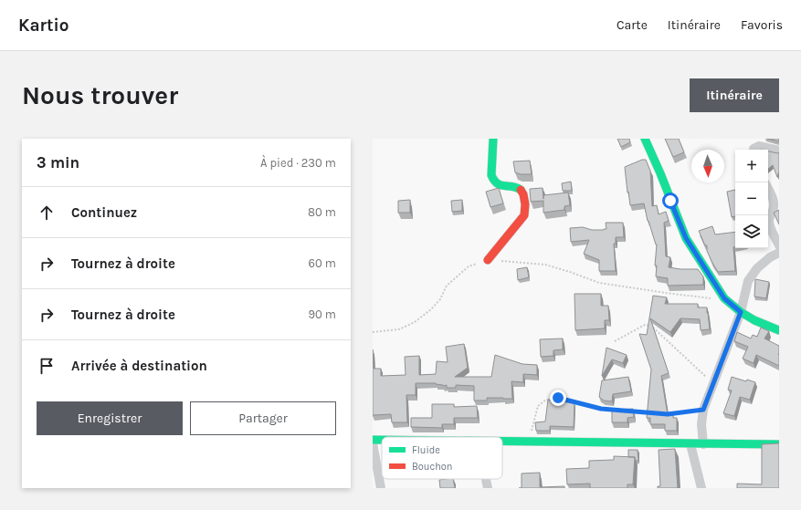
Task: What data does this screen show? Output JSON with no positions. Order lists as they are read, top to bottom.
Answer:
{
  "legend": ["Fluide", "Bouchon"],
  "north": "bottom",
  "page": {
    "header": "Kartio",
    "nav": ["Carte", "Itinéraire", "Favoris"],
    "buttons": [
      "Itinéraire",
      ["Enregistrer", "Partager"]
    ],
    "title": "Nous trouver",
    "heading": ["3 min", "À pied · 230 m"],
    "map_buttons": ["+", "−"],
    "list": [
      ["Continuez", "80 m"],
      ["Tournez à droite", "60 m"],
      ["Tournez à droite", "90 m"],
      "Arrivée à destination"
    ]
  }
}
